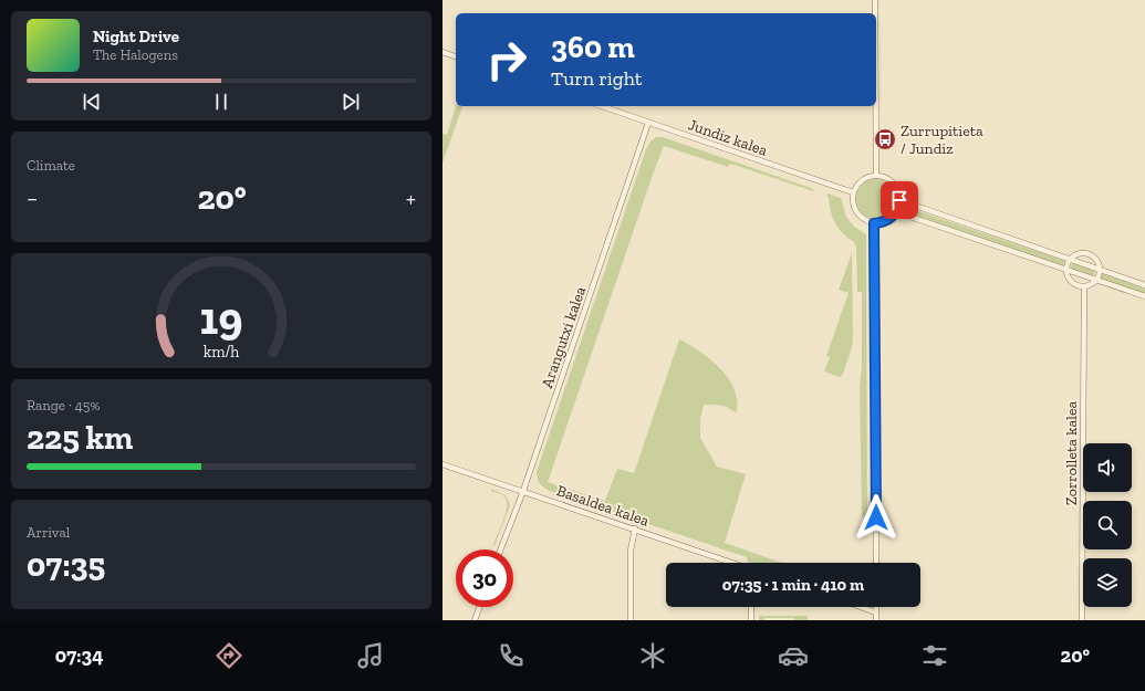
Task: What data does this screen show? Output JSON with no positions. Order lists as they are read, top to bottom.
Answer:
{
  "streets": {
    "street": [
      "Jundiz kalea",
      "Arangutxi kalea",
      "Zorrolleta kalea",
      "Basaldea kalea"
    ]
  },
  "crossings": [
    ["Jundiz kalea", "Arangutxi kalea"],
    ["Arangutxi kalea", "Basaldea kalea"]
  ],
  "places": {
    "bus stop": ["Zurrupitieta / Jundiz"]
  },
  "page": {
    "turn": ["360 m", "Turn right"],
    "song": ["Night Drive", "The Halogens"],
    "tile": [
      "Climate",
      ["Range · 45%", "225 km"],
      ["Arrival", "07:35"]
    ],
    "heat": ["−", "20°", "+"],
    "limit": "30",
    "trip": "07:35 · 1 min · 410 m",
    "tabs": ["07:34", "20°"],
    "gauge": ["19", "km/h"]
  }
}
